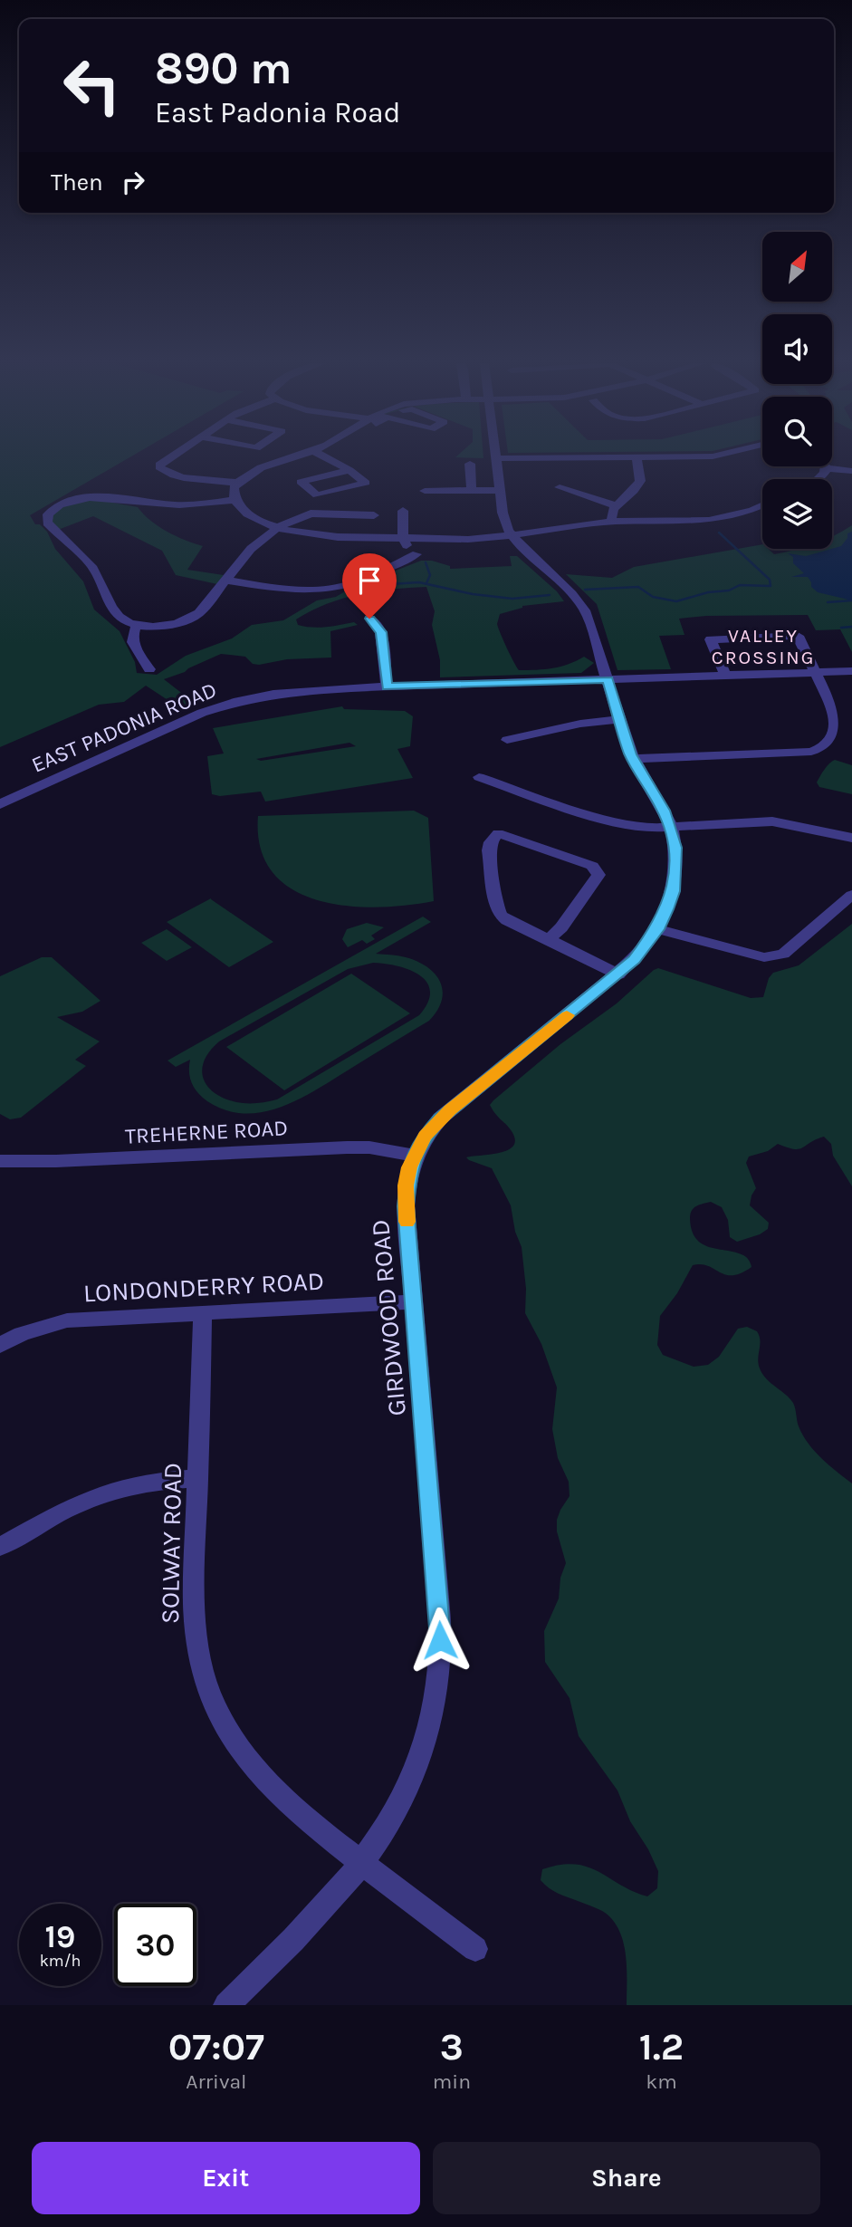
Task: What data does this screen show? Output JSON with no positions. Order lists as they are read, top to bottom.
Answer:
{
  "streets": {
    "street": [
      "EAST PADONIA ROAD",
      "TREHERNE ROAD",
      "LONDONDERRY ROAD",
      "GIRDWOOD ROAD",
      "SOLWAY ROAD"
    ]
  },
  "crossings": [
    ["EAST PADONIA ROAD", "GIRDWOOD ROAD"],
    ["TREHERNE ROAD", "GIRDWOOD ROAD"],
    ["LONDONDERRY ROAD", "GIRDWOOD ROAD"],
    ["LONDONDERRY ROAD", "SOLWAY ROAD"],
    ["GIRDWOOD ROAD", "SOLWAY ROAD"]
  ],
  "districts": ["VALLEY CROSSING"],
  "north": "top right",
  "page": {
    "turn": ["890 m", "East Padonia Road"],
    "then": "Then",
    "speed": "19 km/h",
    "limit": "30",
    "eta": [
      "07:07",
      "Arrival",
      "3",
      "min",
      "1.2",
      "km"
    ],
    "buttons": ["Exit", "Share"]
  }
}
